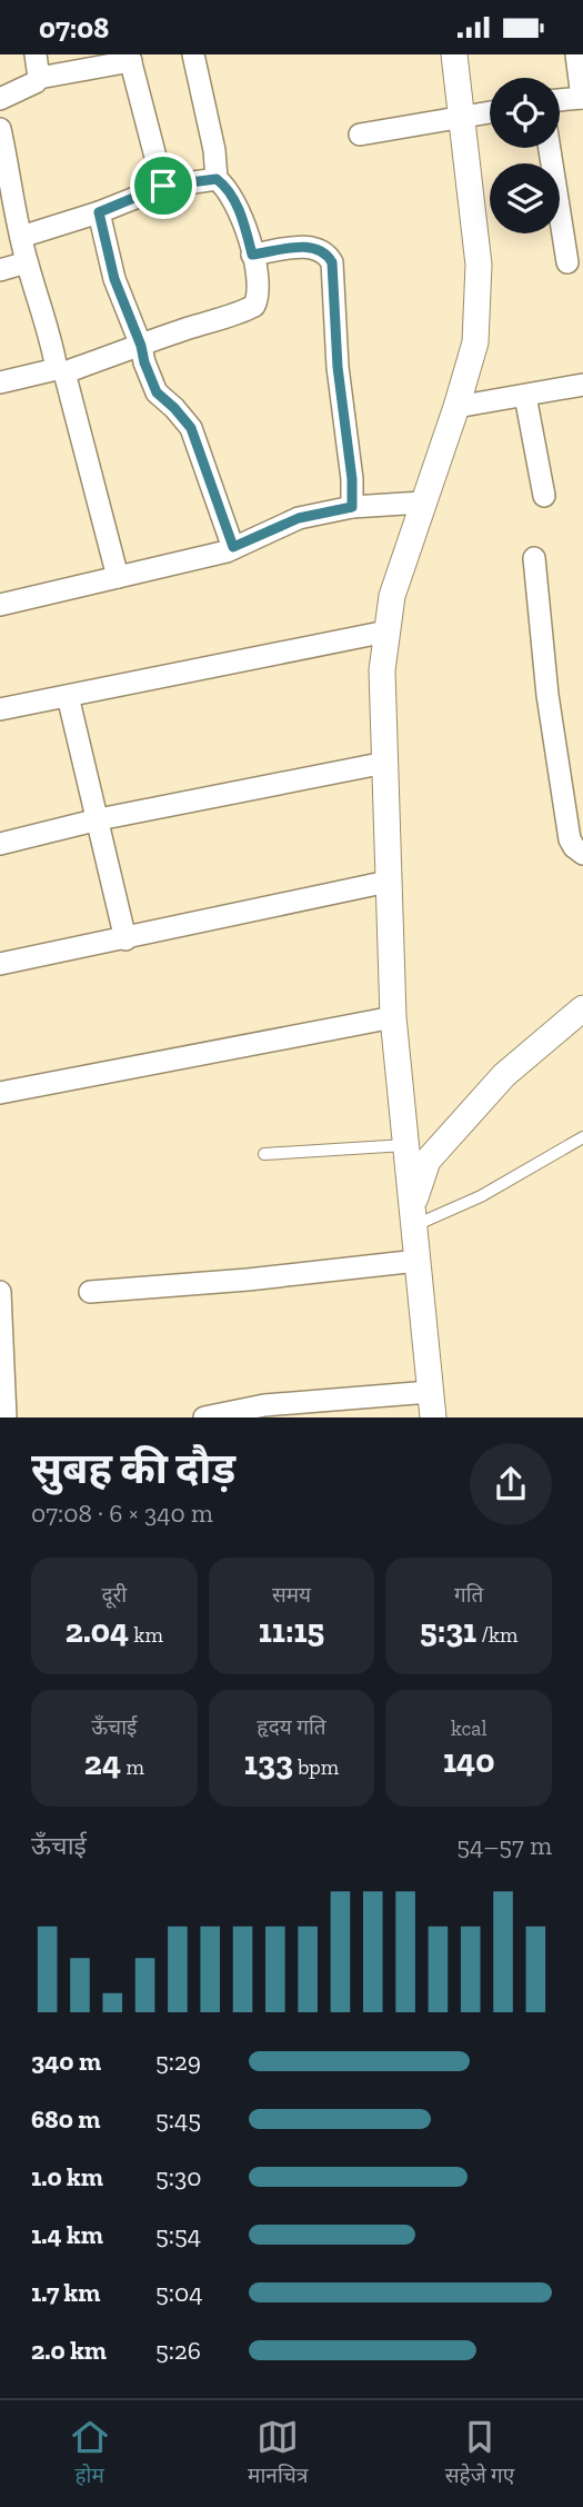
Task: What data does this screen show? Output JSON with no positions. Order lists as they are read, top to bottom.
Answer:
{
  "page": {
    "status": "07:08",
    "heading": ["सुबह की दौड़", "07:08 · 6 × 340 m"],
    "stats": [
      ["दूरी", "2.04 km"],
      ["समय", "11:15"],
      ["गति", "5:31 /km"],
      ["ऊँचाई", "24 m"],
      ["हृदय गति", "133 bpm"],
      ["kcal", "140"]
    ],
    "chart": ["ऊँचाई", "54–57 m"],
    "list": [
      {
        "name": "340 m",
        "note": "5:29"
      },
      {
        "name": "680 m",
        "note": "5:45"
      },
      {
        "name": "1.0 km",
        "note": "5:30"
      },
      {
        "name": "1.4 km",
        "note": "5:54"
      },
      {
        "name": "1.7 km",
        "note": "5:04"
      },
      {
        "name": "2.0 km",
        "note": "5:26"
      }
    ],
    "tabs": ["होम", "मानचित्र", "सहेजे गए"]
  }
}
